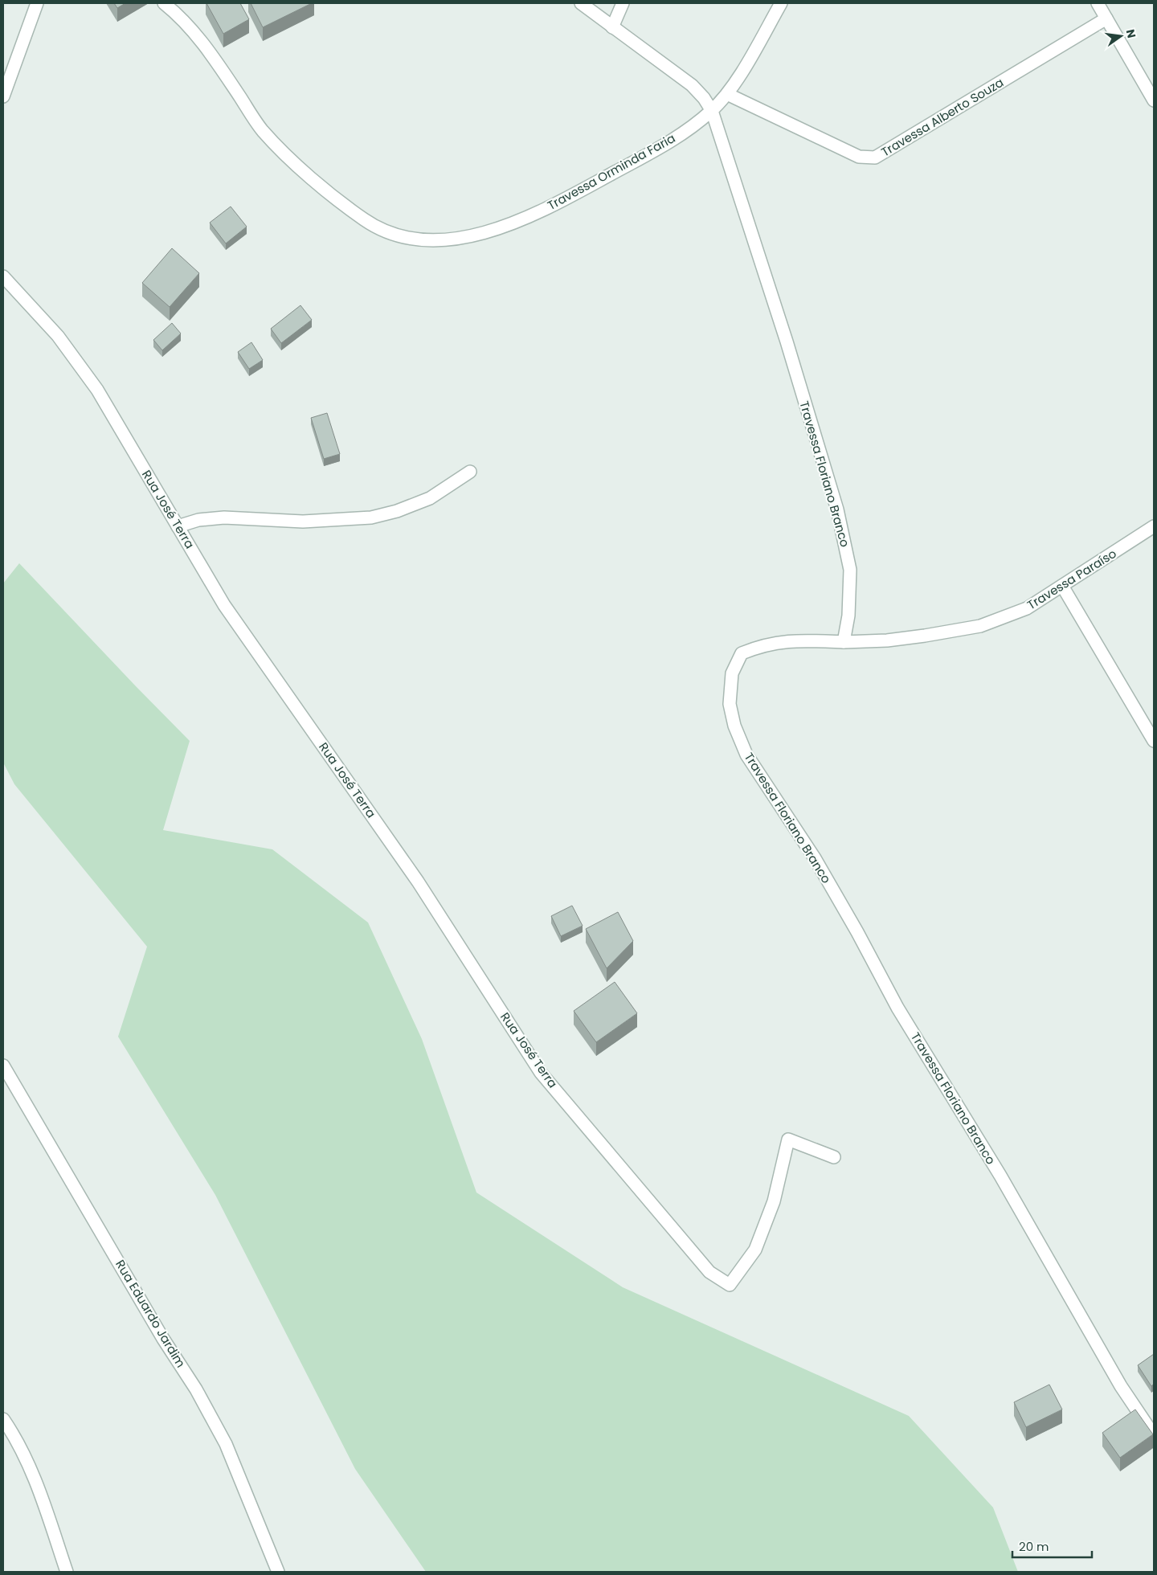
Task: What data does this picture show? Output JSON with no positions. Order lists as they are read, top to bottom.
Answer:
{
  "streets": {
    "street": [
      "Travessa Alberto Souza",
      "Travessa Orminda Faria",
      "Travessa Floriano Branco",
      "Rua José Terra",
      "Travessa Paraíso",
      "Rua Eduardo Jardim"
    ]
  },
  "crossings": [
    ["Travessa Alberto Souza", "Travessa Orminda Faria"],
    ["Travessa Orminda Faria", "Travessa Floriano Branco"],
    ["Travessa Floriano Branco", "Travessa Paraíso"]
  ],
  "scale_bar": "20 m",
  "north": "right"
}
